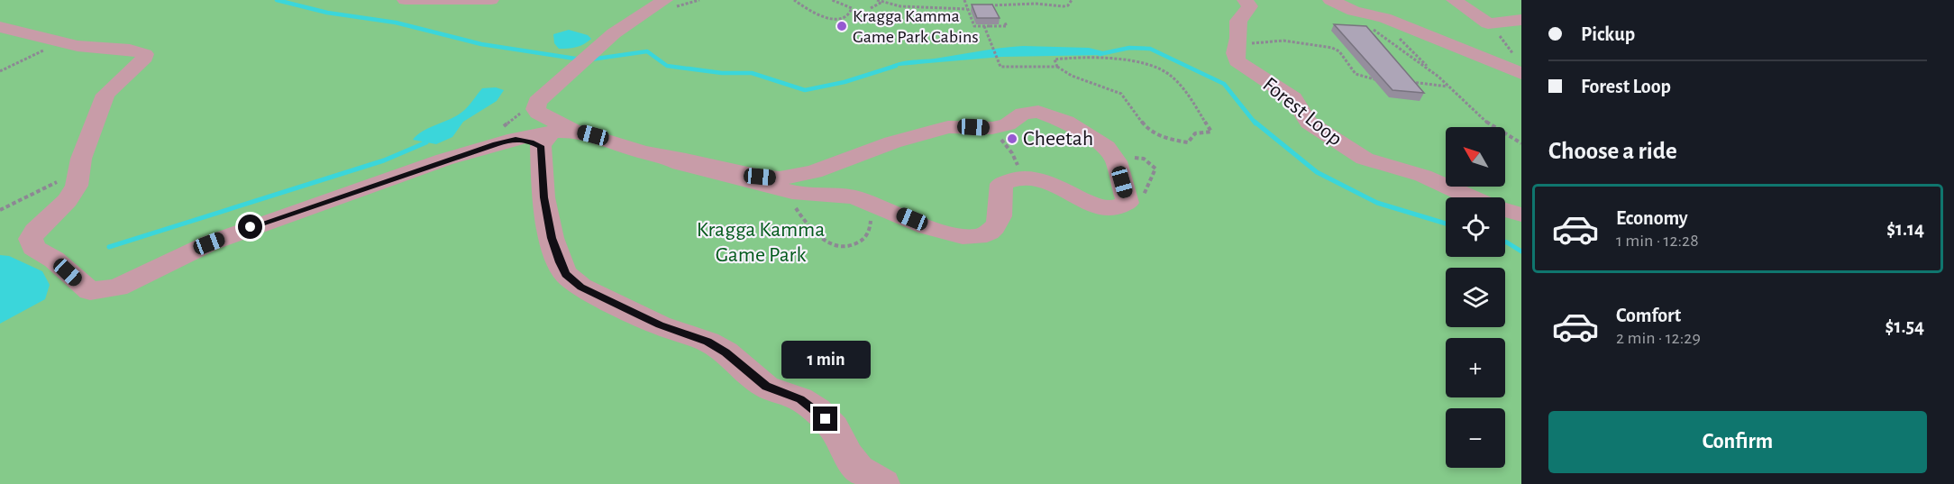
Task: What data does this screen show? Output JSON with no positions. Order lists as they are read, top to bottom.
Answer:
{
  "streets": {
    "lane": ["Forest Loop"]
  },
  "parks": ["Kragga Kamma Game Park"],
  "places": ["Kragga Kamma Game Park Cabins", "Cheetah"],
  "north": "top left",
  "page": {
    "banner": ["Pickup", "Forest Loop"],
    "heading": "Choose a ride",
    "map_buttons": ["+", "−"],
    "list": [
      {
        "name": "Economy",
        "note": "1 min · 12:28",
        "value": "$1.14"
      },
      {
        "name": "Comfort",
        "note": "2 min · 12:29",
        "value": "$1.54"
      }
    ],
    "bubble": "1 min",
    "buttons": "Confirm"
  }
}
